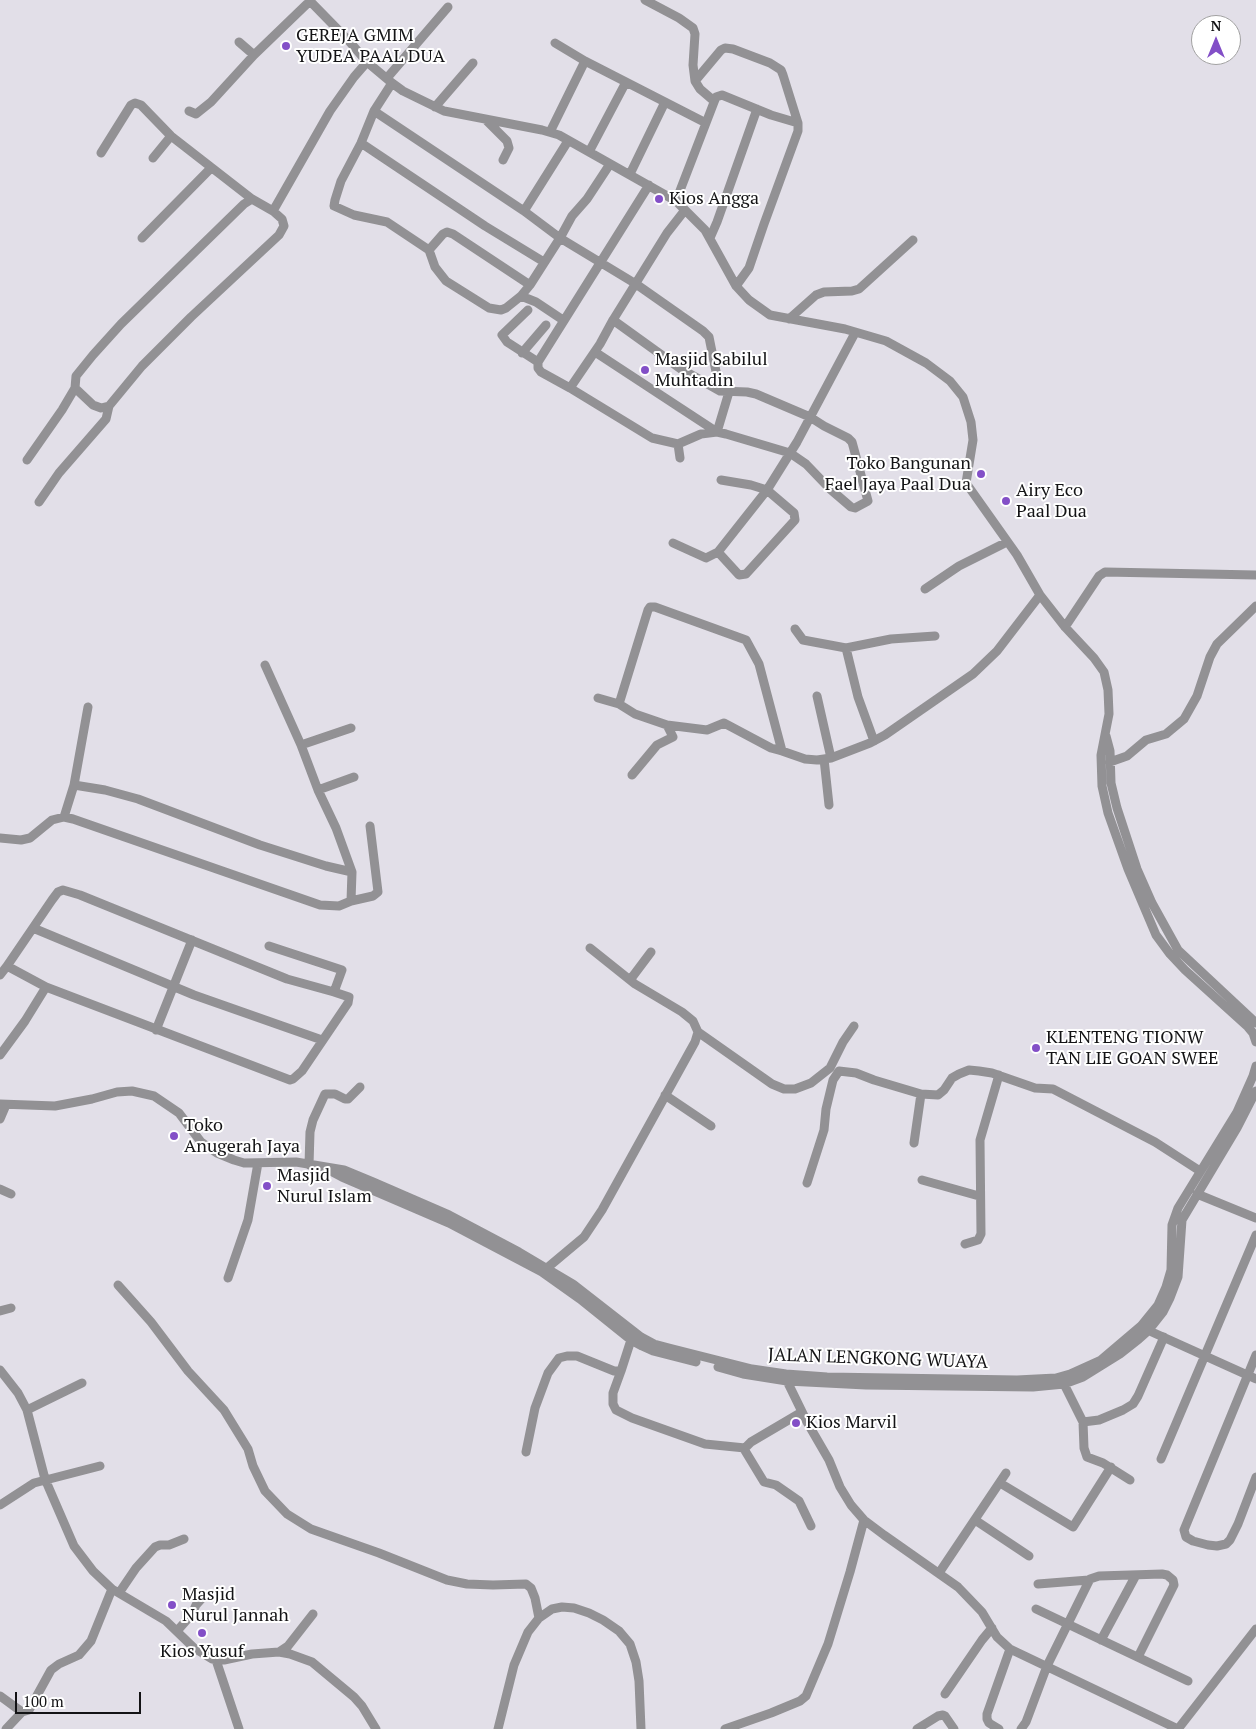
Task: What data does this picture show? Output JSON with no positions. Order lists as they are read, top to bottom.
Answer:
{
  "streets": {
    "street": ["JALAN LENGKONG WUAYA"]
  },
  "places": [
    "GEREJA GMIM YUDEA PAAL DUA",
    "Kios Angga",
    "Masjid Sabilul Muhtadin",
    "Toko Bangunan Fael Jaya Paal Dua",
    "Airy Eco Paal Dua",
    "KLENTENG TIONW TAN LIE GOAN SWEE",
    "Toko Anugerah Jaya",
    "Masjid Nurul Islam",
    "Kios Marvil",
    "Masjid Nurul Jannah",
    "Kios Yusuf"
  ],
  "scale_bar": "100 m",
  "north": "top"
}
